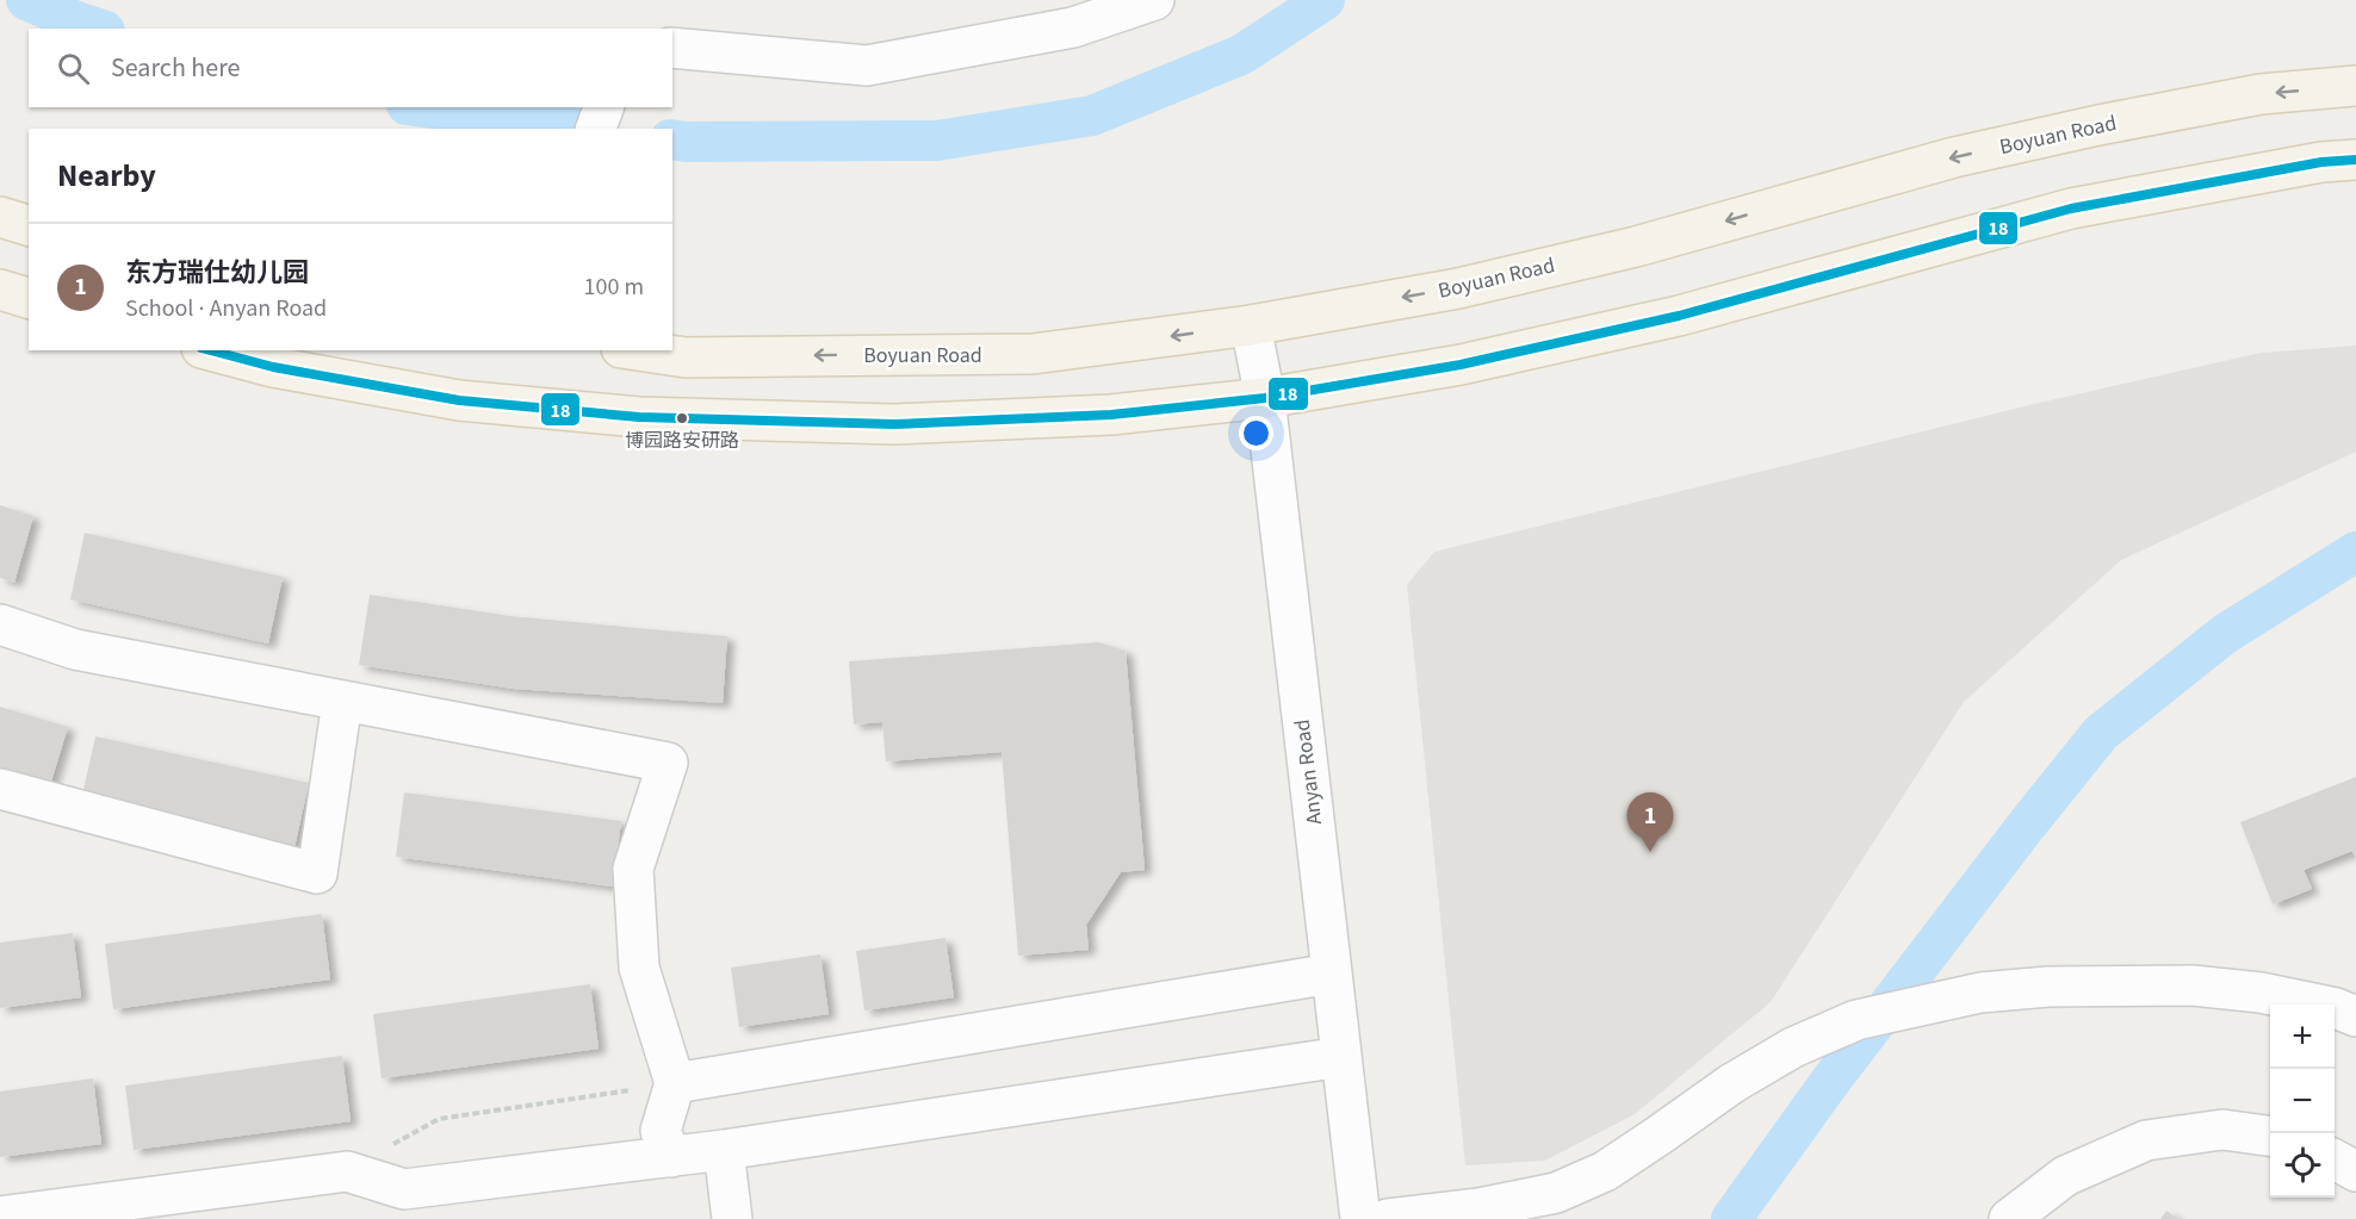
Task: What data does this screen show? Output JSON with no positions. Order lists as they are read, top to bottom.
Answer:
{
  "streets": {
    "main road": ["Boyuan Road"],
    "street": ["Anyan Road"]
  },
  "crossings": [
    ["Boyuan Road", "Anyan Road"]
  ],
  "places": ["博园路安研路"],
  "lines": ["transit line 18"],
  "page": {
    "search": "Search here",
    "heading": "Nearby",
    "list": [
      {
        "mark": "1",
        "name": "东方瑞仕幼儿园",
        "note": "School · Anyan Road",
        "value": "100 m"
      }
    ],
    "pins": "1",
    "map_buttons": ["+", "−"]
  }
}
